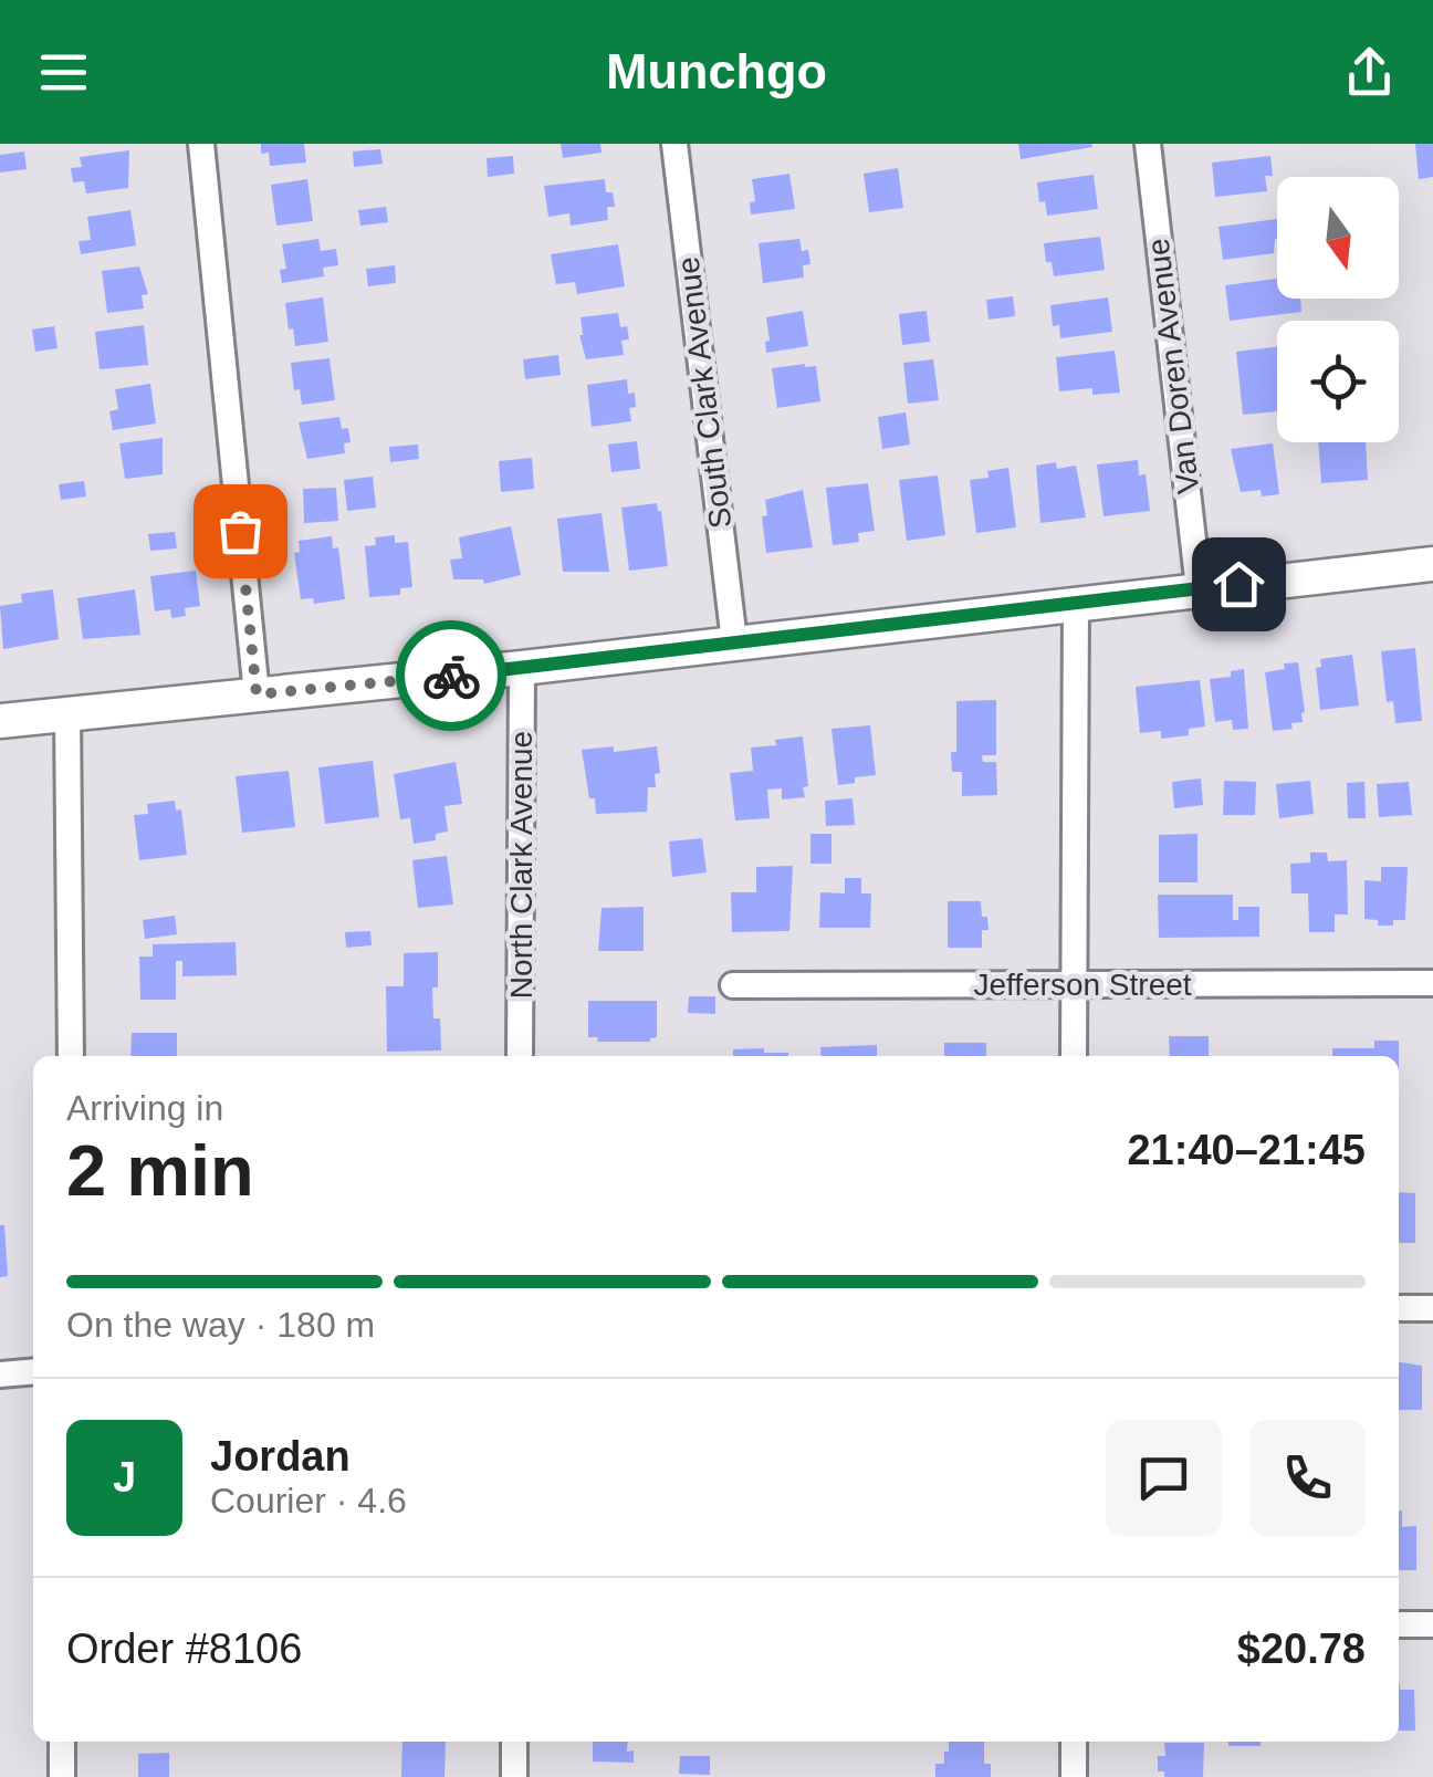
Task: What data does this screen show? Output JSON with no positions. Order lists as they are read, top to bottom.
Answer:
{
  "streets": {
    "street": [
      "Van Doren Avenue",
      "South Clark Avenue",
      "North Clark Avenue",
      "Jefferson Street"
    ]
  },
  "north": "bottom",
  "page": {
    "header": "Munchgo",
    "heading": ["2 min", "Arriving in", "21:40–21:45"],
    "panel": [
      "Jordan",
      "Courier · 4.6",
      "Order #8106",
      "$20.78"
    ],
    "bar": "On the way · 180 m",
    "round": "J"
  }
}
